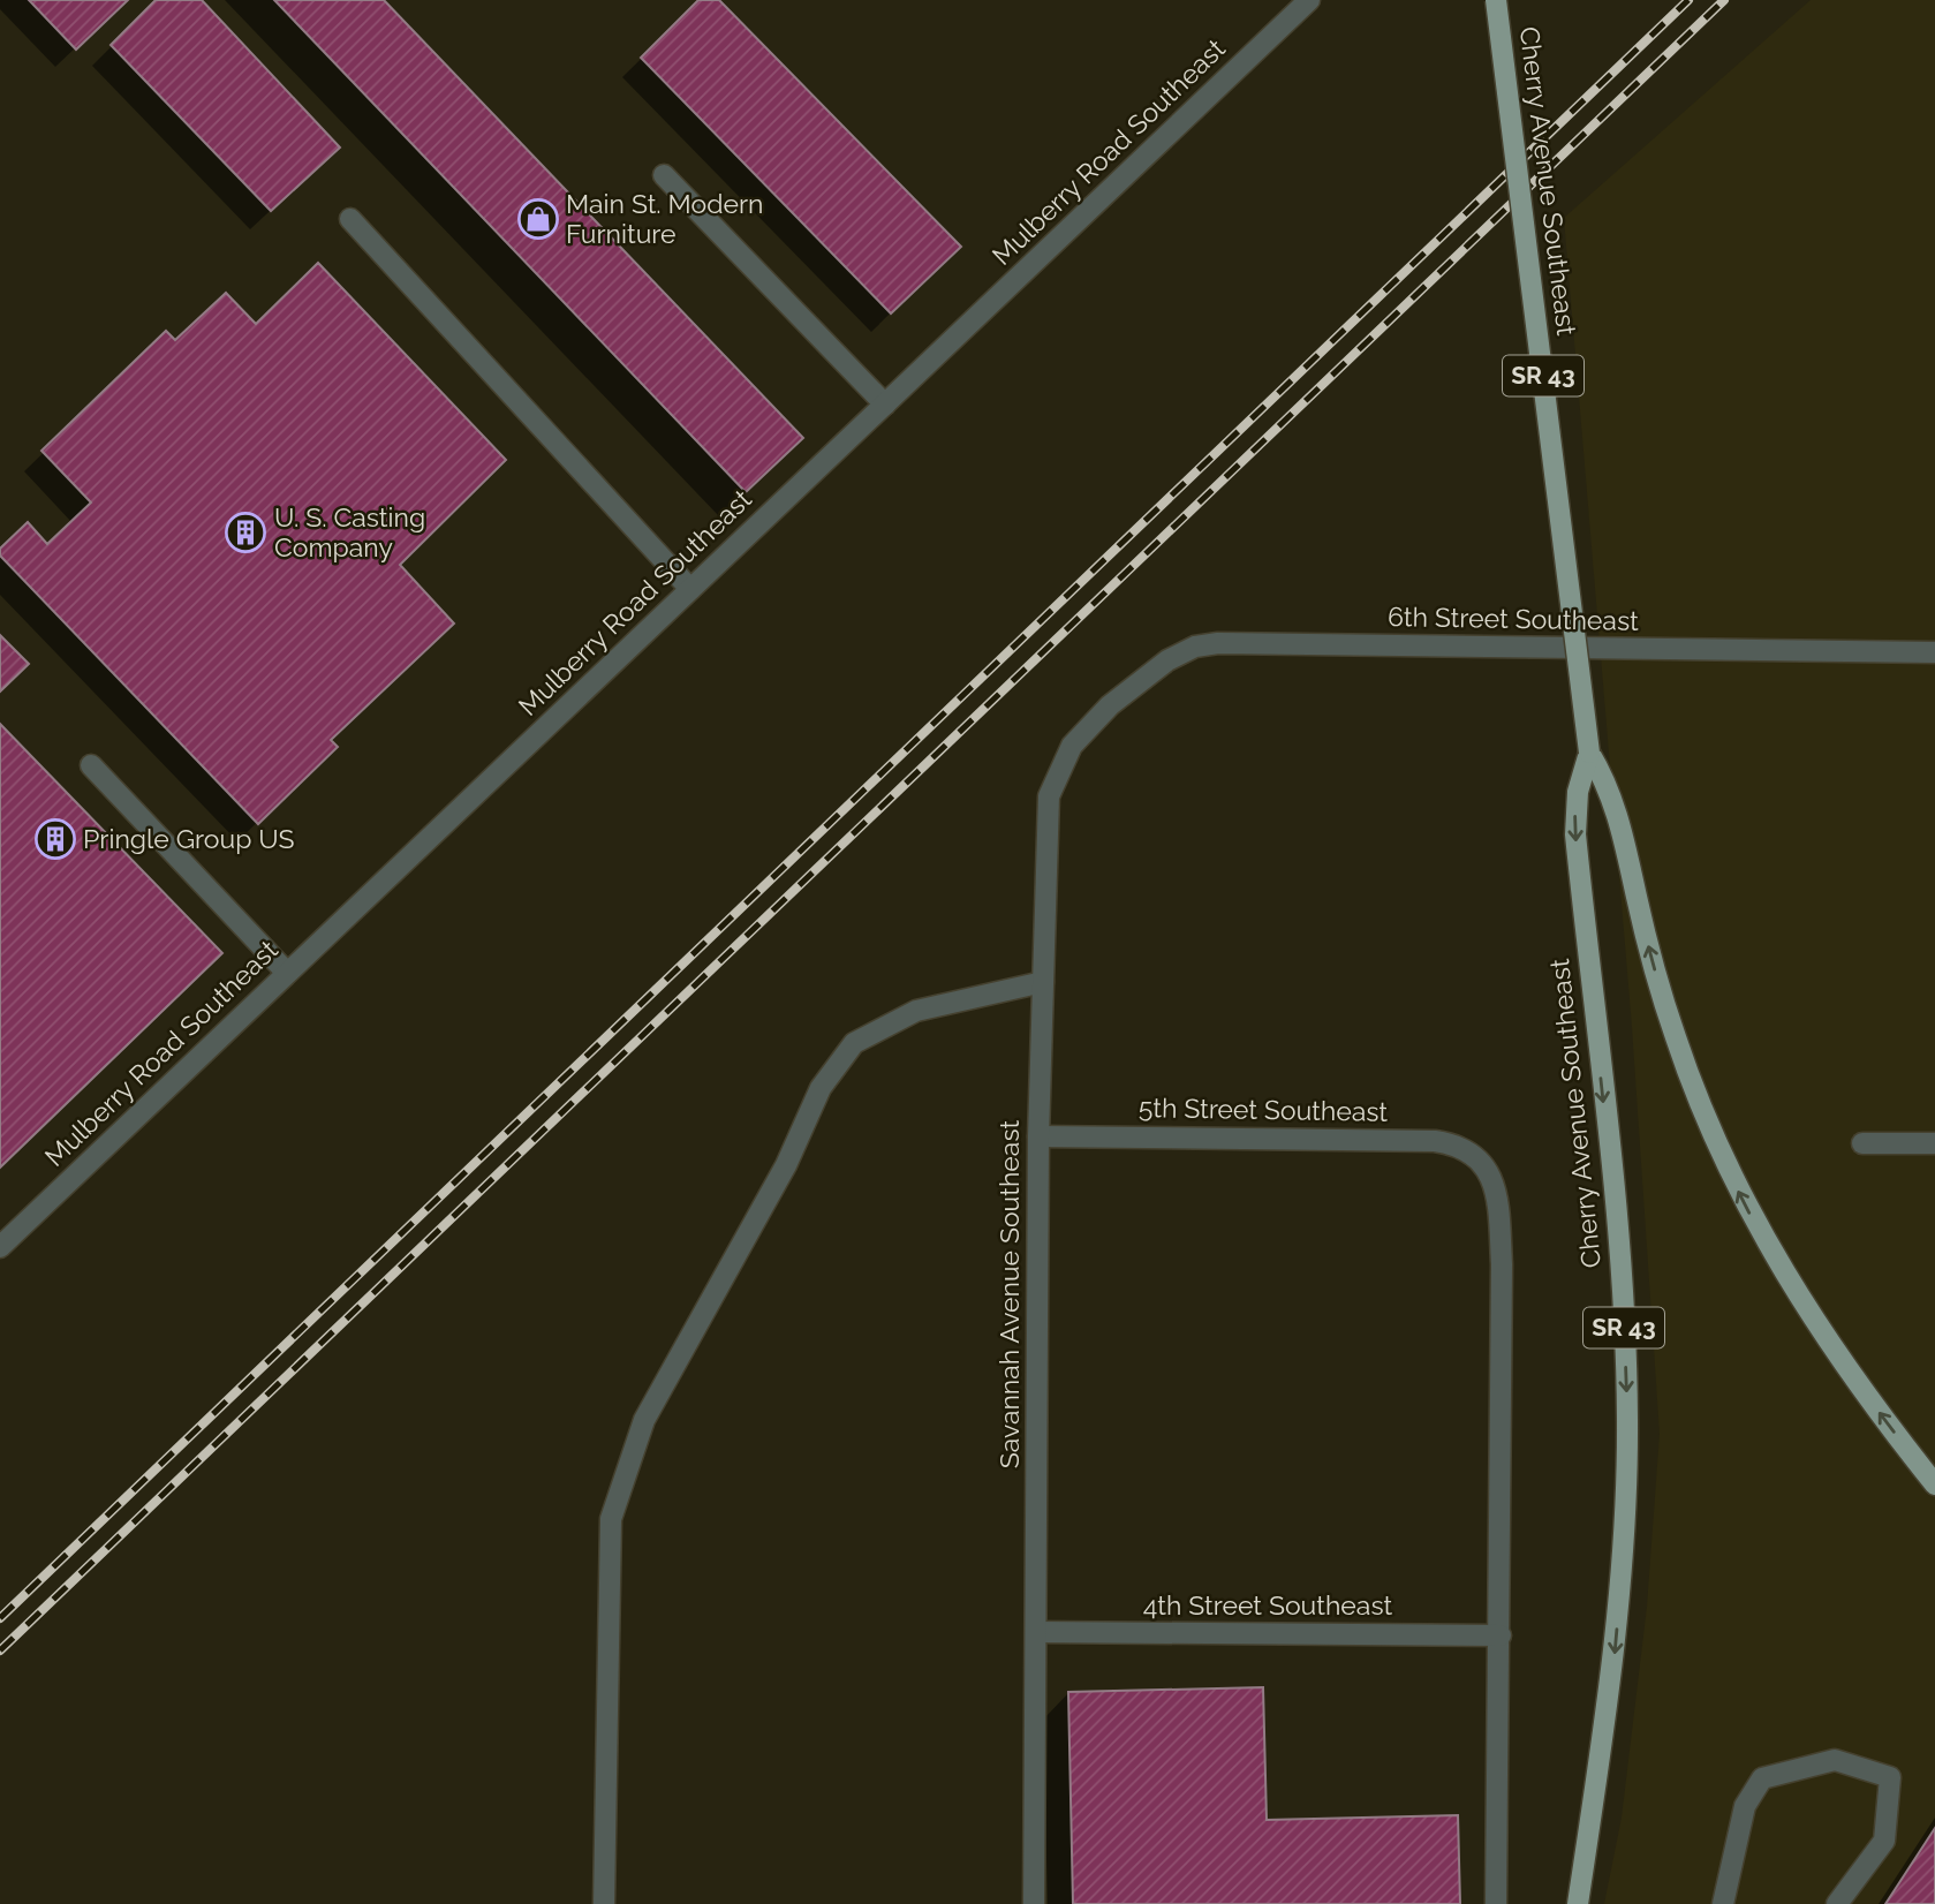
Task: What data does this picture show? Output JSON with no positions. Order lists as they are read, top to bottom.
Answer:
{
  "streets": {
    "main road": ["Cherry Avenue Southeast", "SR 43"],
    "street": [
      "Mulberry Road Southeast",
      "6th Street Southeast",
      "5th Street Southeast",
      "Savannah Avenue Southeast",
      "4th Street Southeast"
    ]
  },
  "crossings": [
    ["6th Street Southeast", "Savannah Avenue Southeast"],
    ["5th Street Southeast", "Savannah Avenue Southeast"],
    ["5th Street Southeast", "4th Street Southeast"],
    ["Savannah Avenue Southeast", "4th Street Southeast"]
  ],
  "places": {
    "shop": ["Main St. Modern Furniture"],
    "building": ["U. S. Casting Company", "Pringle Group US"]
  }
}
